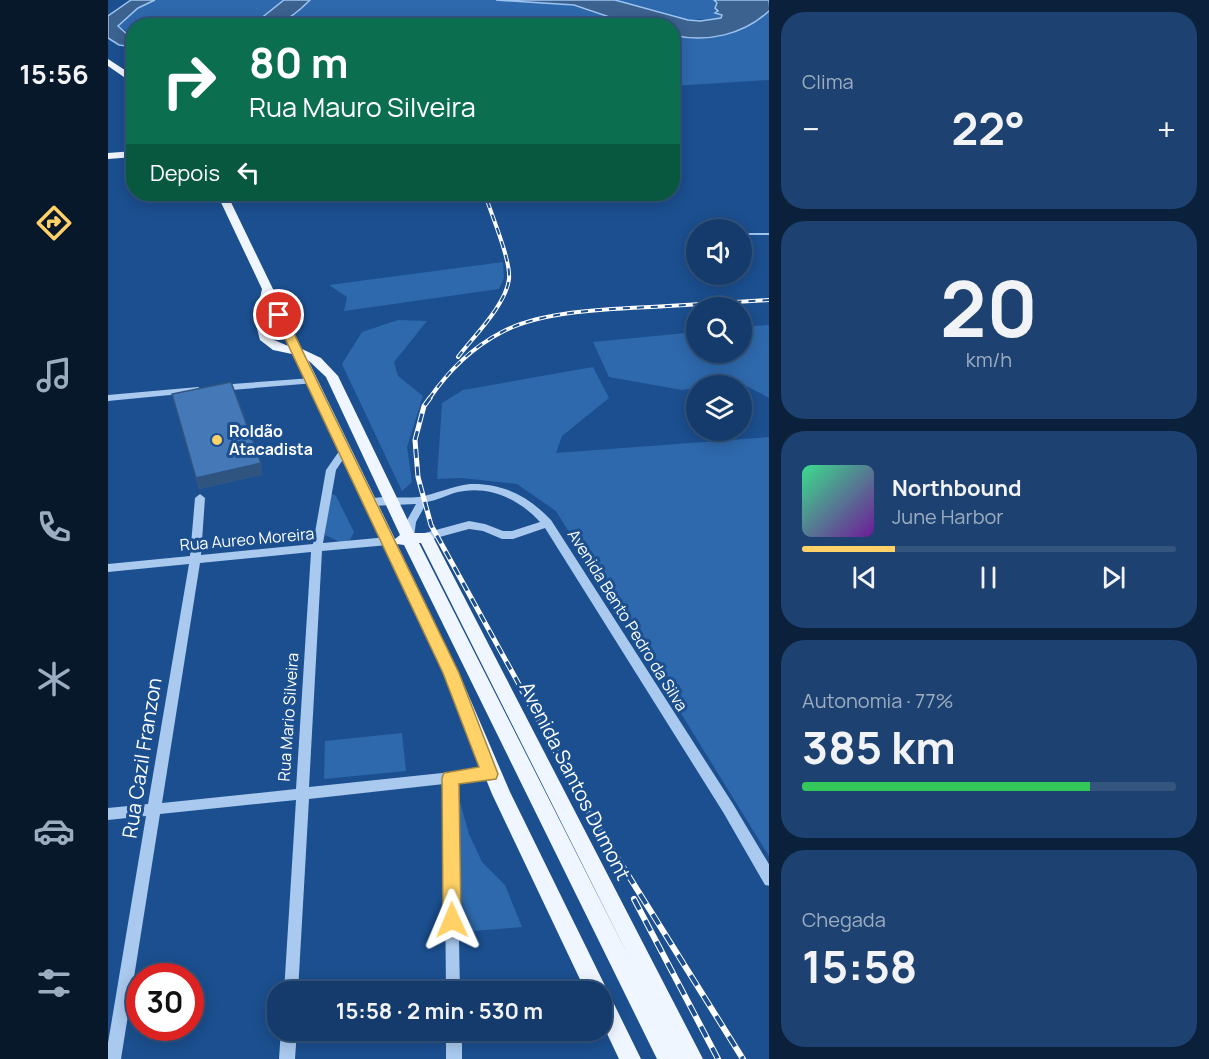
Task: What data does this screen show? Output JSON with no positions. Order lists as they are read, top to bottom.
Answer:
{
  "streets": {
    "main road": ["Avenida Santos Dumont"],
    "street": [
      "Rua Aureo Moreira",
      "Avenida Bento Pedro da Silva",
      "Rua Mario Silveira",
      "Rua Cazil Franzon"
    ]
  },
  "crossings": [
    ["Rua Aureo Moreira", "Rua Mario Silveira"],
    ["Rua Aureo Moreira", "Rua Cazil Franzon"]
  ],
  "places": ["Roldão Atacadista"],
  "page": {
    "tabs": "15:56",
    "tile": [
      "Clima",
      ["20", "km/h"],
      ["Autonomia · 77%", "385 km"],
      ["Chegada", "15:58"]
    ],
    "turn": ["80 m", "Rua Mauro Silveira"],
    "heat": ["−", "22°", "+"],
    "then": "Depois",
    "song": ["Northbound", "June Harbor"],
    "limit": "30",
    "trip": "15:58 · 2 min · 530 m"
  }
}
